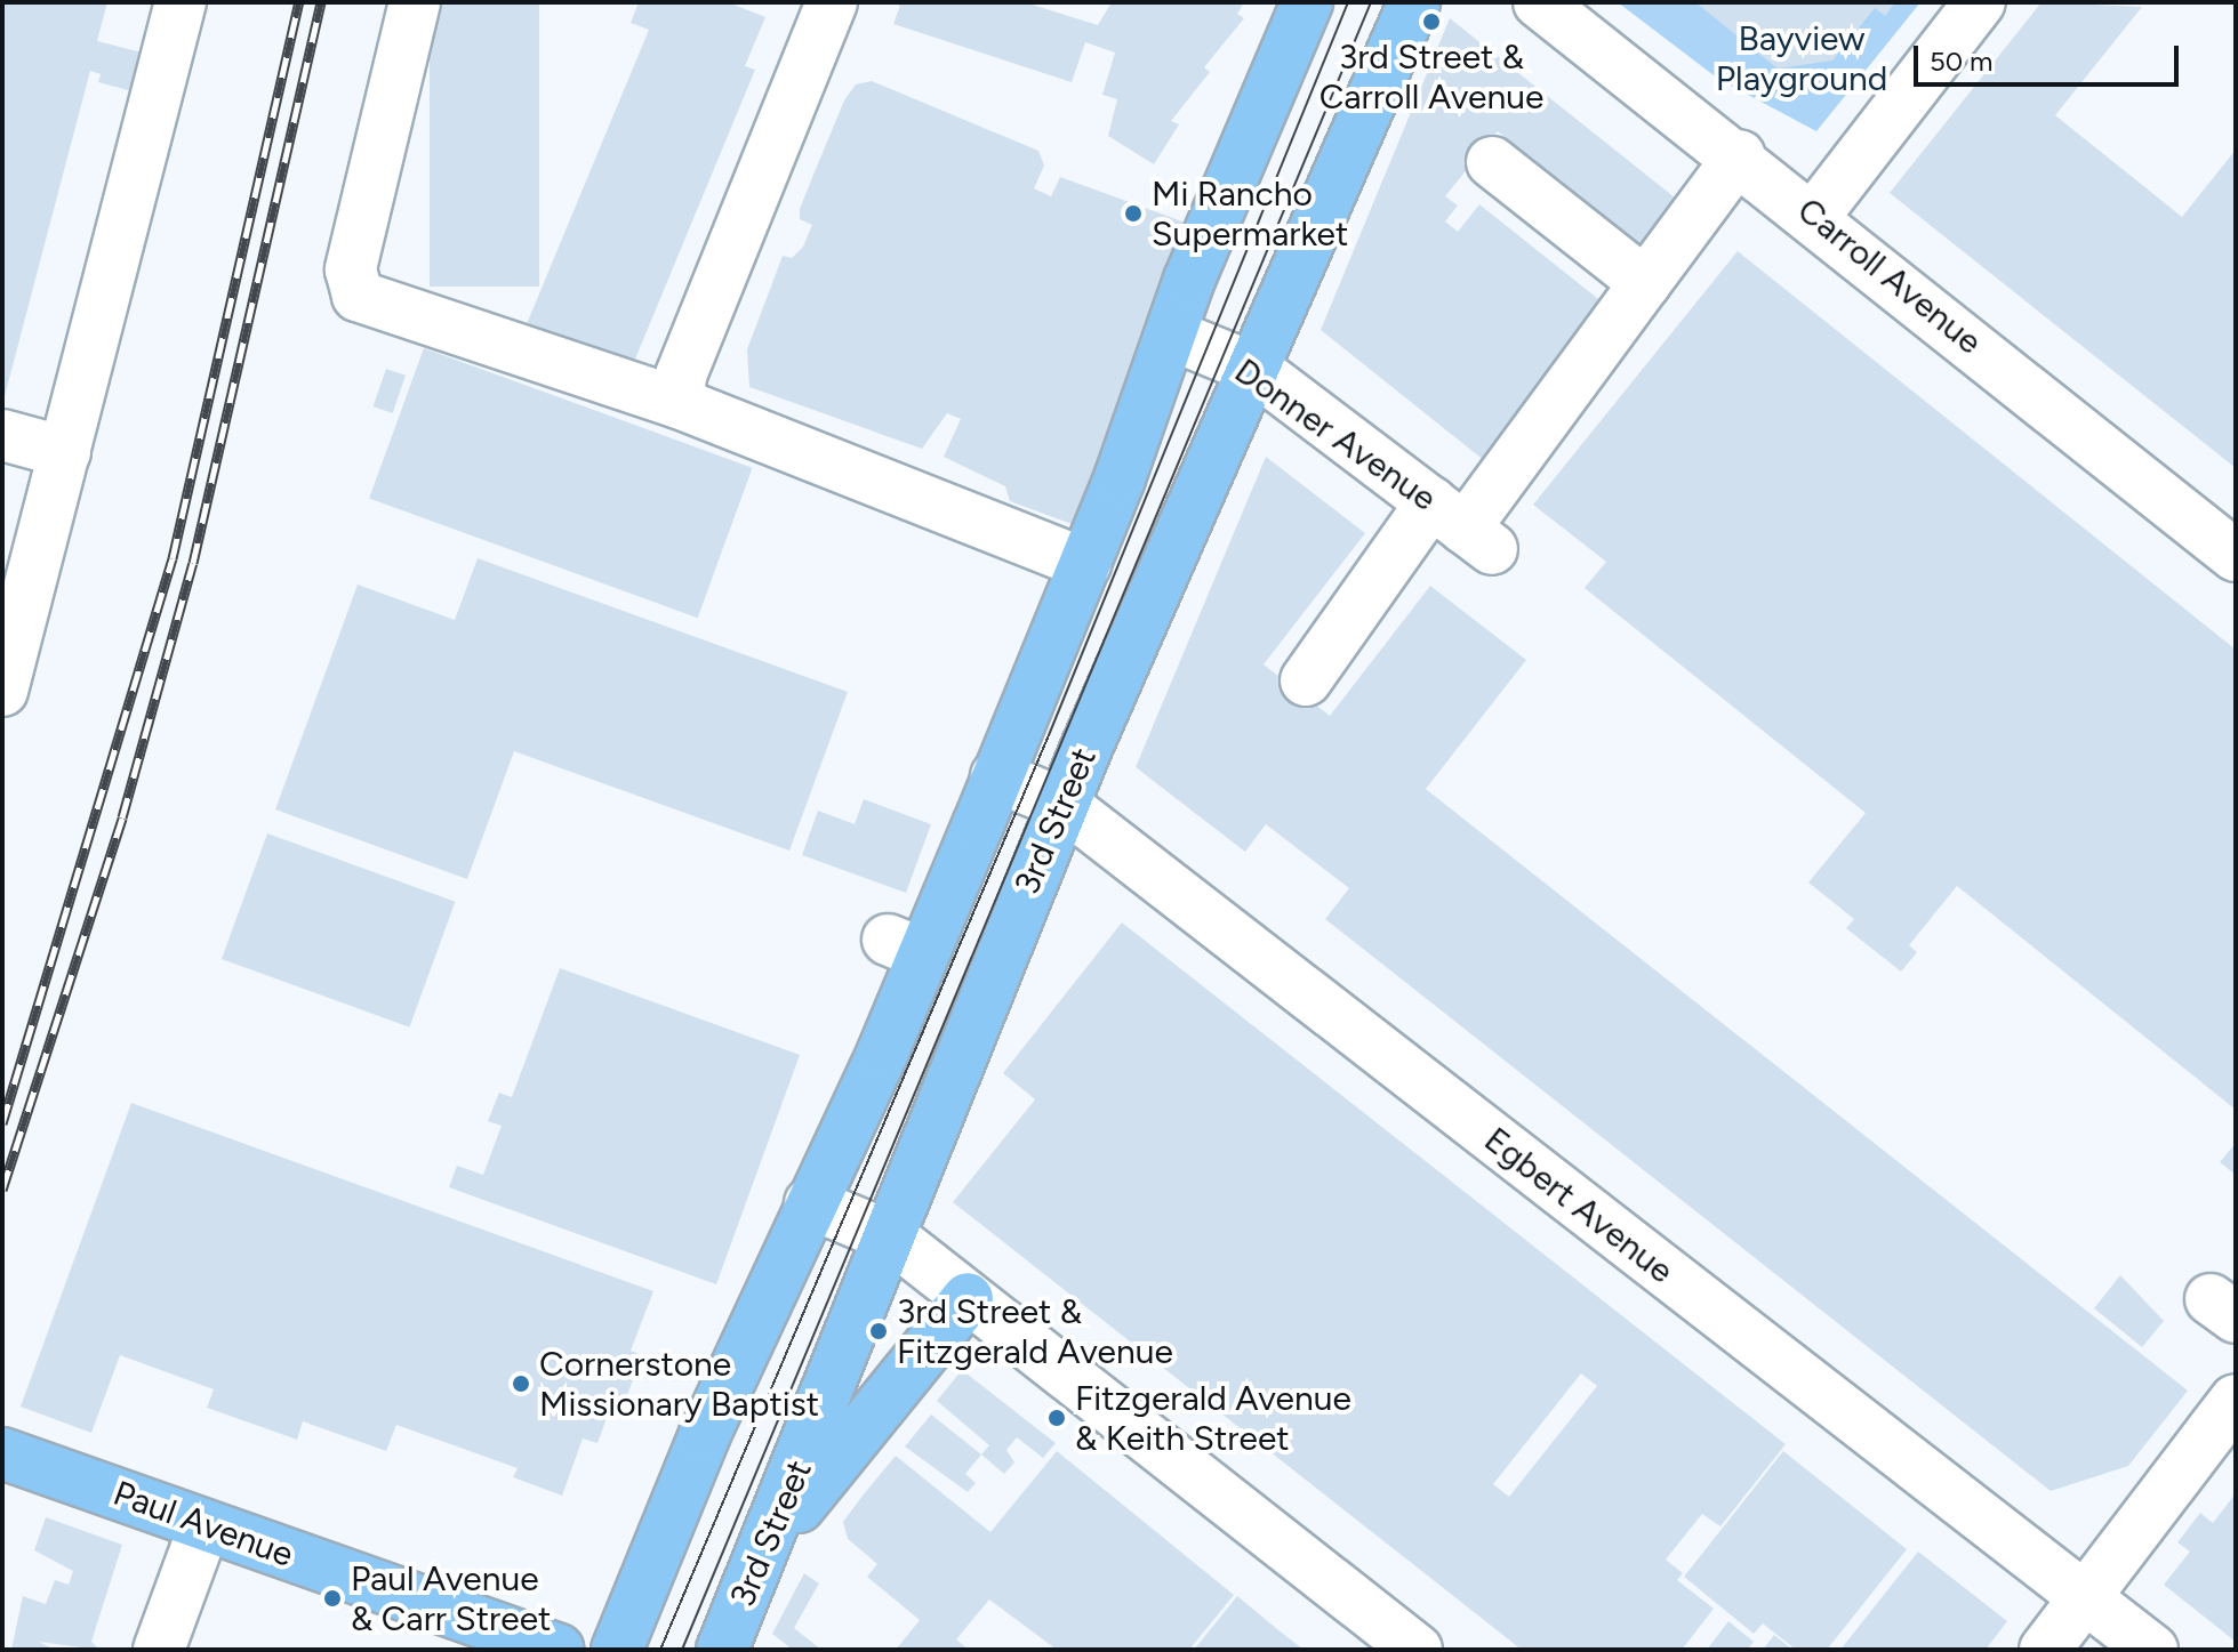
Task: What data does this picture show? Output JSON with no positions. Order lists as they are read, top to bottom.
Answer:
{
  "streets": {
    "main road": ["3rd Street", "Paul Avenue"],
    "street": ["Carroll Avenue", "Donner Avenue", "Egbert Avenue"]
  },
  "crossings": [
    ["Donner Avenue", "3rd Street"],
    ["3rd Street", "Egbert Avenue"]
  ],
  "parks": ["Bayview Playground"],
  "places": [
    "3rd Street & Carroll Avenue",
    "Mi Rancho Supermarket",
    "3rd Street & Fitzgerald Avenue",
    "Cornerstone Missionary Baptist",
    "Fitzgerald Avenue & Keith Street",
    "Paul Avenue & Carr Street"
  ],
  "scale_bar": "50 m"
}
